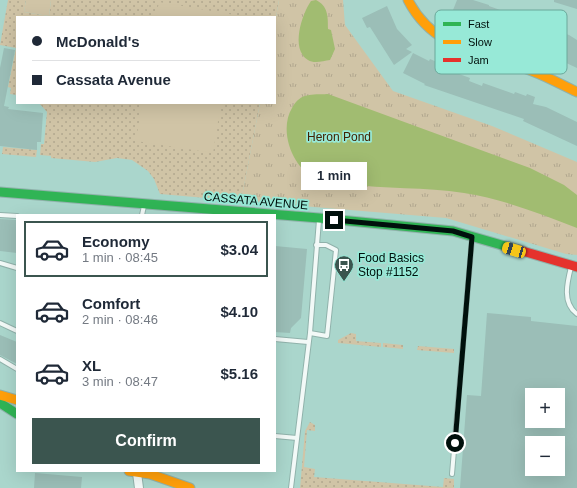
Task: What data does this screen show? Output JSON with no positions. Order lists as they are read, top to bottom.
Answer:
{
  "streets": {
    "street": ["CASSATA AVENUE"]
  },
  "parks": ["Heron Pond"],
  "places": {
    "bus stop": ["Food Basics Stop #1152"]
  },
  "legend": ["Fast", "Slow", "Jam"],
  "page": {
    "banner": ["McDonald's", "Cassata Avenue"],
    "bubble": "1 min",
    "list": [
      {
        "name": "Economy",
        "note": "1 min · 08:45",
        "value": "$3.04"
      },
      {
        "name": "Comfort",
        "note": "2 min · 08:46",
        "value": "$4.10"
      },
      {
        "name": "XL",
        "note": "3 min · 08:47",
        "value": "$5.16"
      }
    ],
    "map_buttons": ["+", "−"],
    "buttons": "Confirm"
  }
}
